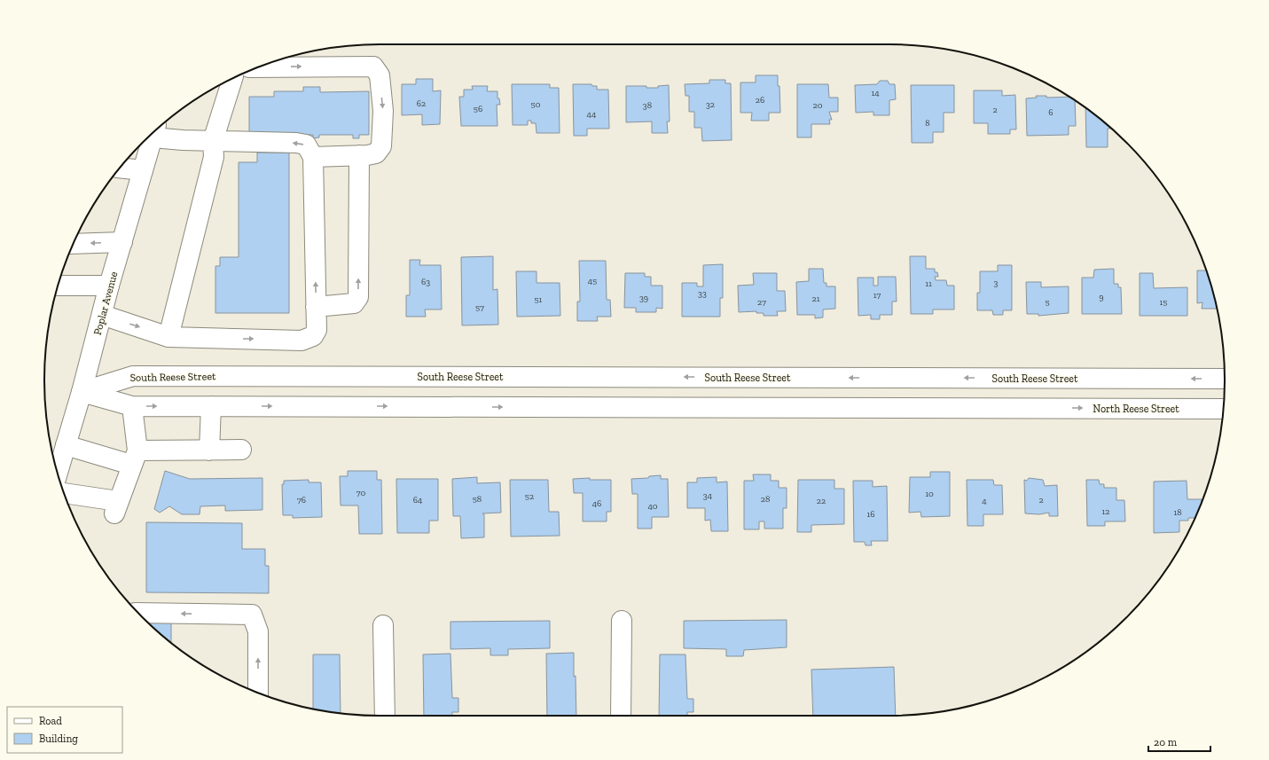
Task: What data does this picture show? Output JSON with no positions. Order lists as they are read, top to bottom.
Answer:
{
  "streets": {
    "street": ["Poplar Avenue", "South Reese Street", "North Reese Street"]
  },
  "crossings": [
    ["Poplar Avenue", "South Reese Street"]
  ],
  "one_way": ["North Reese Street"],
  "house_numbers": [
    "14",
    "26",
    "62",
    "50",
    "32",
    "38",
    "20",
    "56",
    "2",
    "6",
    "44",
    "8",
    "45",
    "63",
    "3",
    "11",
    "33",
    "17",
    "9",
    "39",
    "21",
    "51",
    "27",
    "5",
    "15",
    "57",
    "70",
    "10",
    "34",
    "52",
    "58",
    "28",
    "76",
    "64",
    "2",
    "22",
    "4",
    "46",
    "40",
    "12",
    "18",
    "16"
  ],
  "legend": ["Road", "Building"],
  "scale_bar": "20 m"
}
